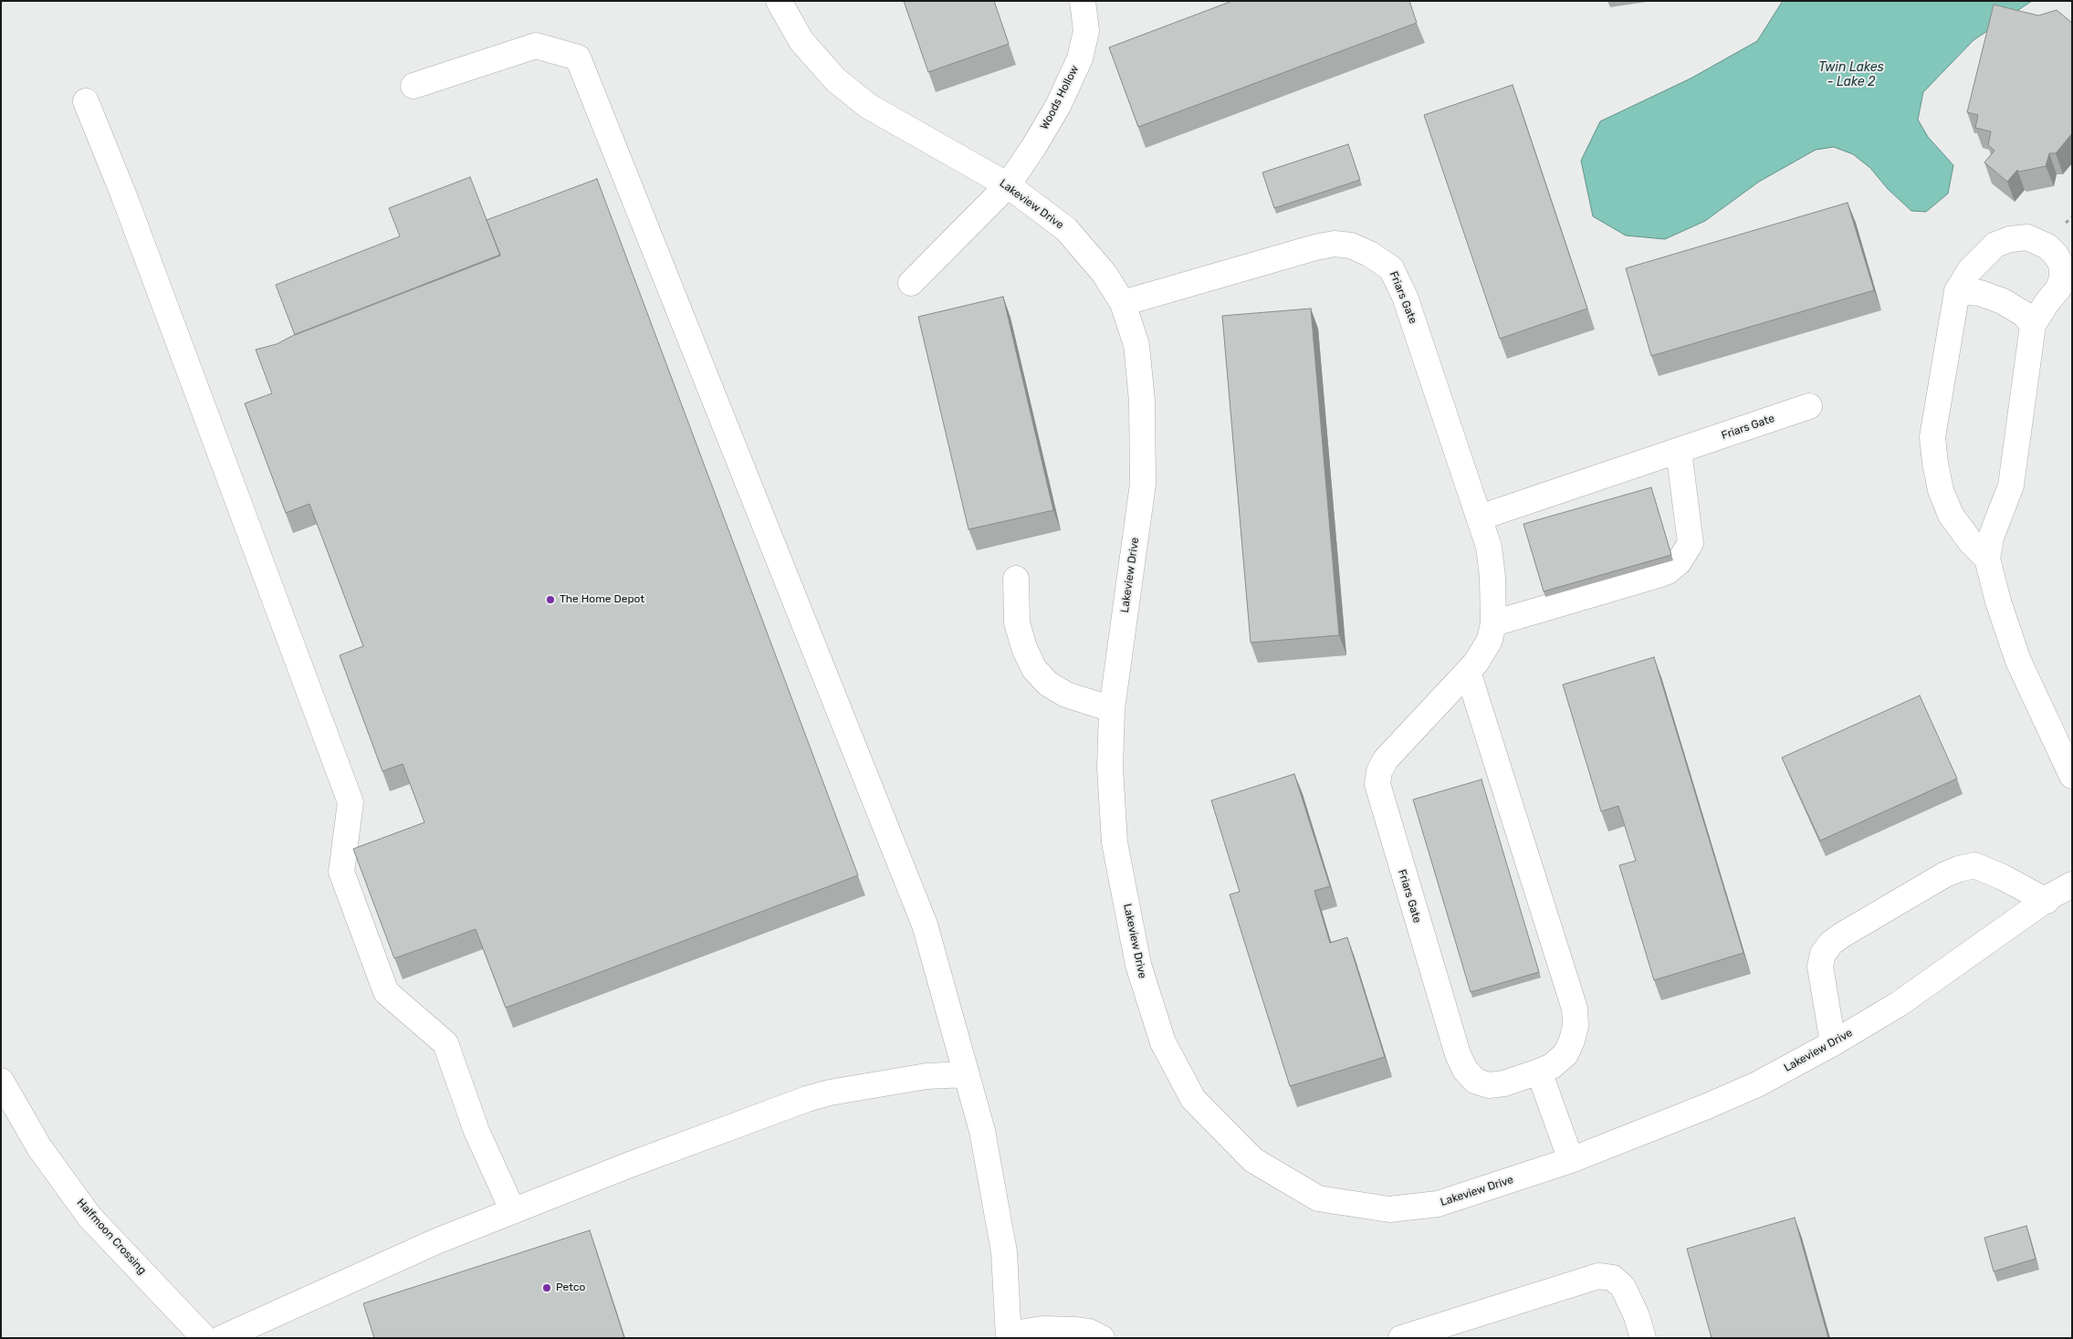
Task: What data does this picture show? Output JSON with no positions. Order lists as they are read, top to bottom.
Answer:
{
  "streets": {
    "street": [
      "Woods Hollow",
      "Lakeview Drive",
      "Friars Gate",
      "Halfmoon Crossing"
    ]
  },
  "crossings": [
    ["Woods Hollow", "Lakeview Drive"],
    ["Lakeview Drive", "Friars Gate"]
  ],
  "water": ["Twin Lakes - Lake 2"],
  "places": ["The Home Depot", "Petco"]
}
